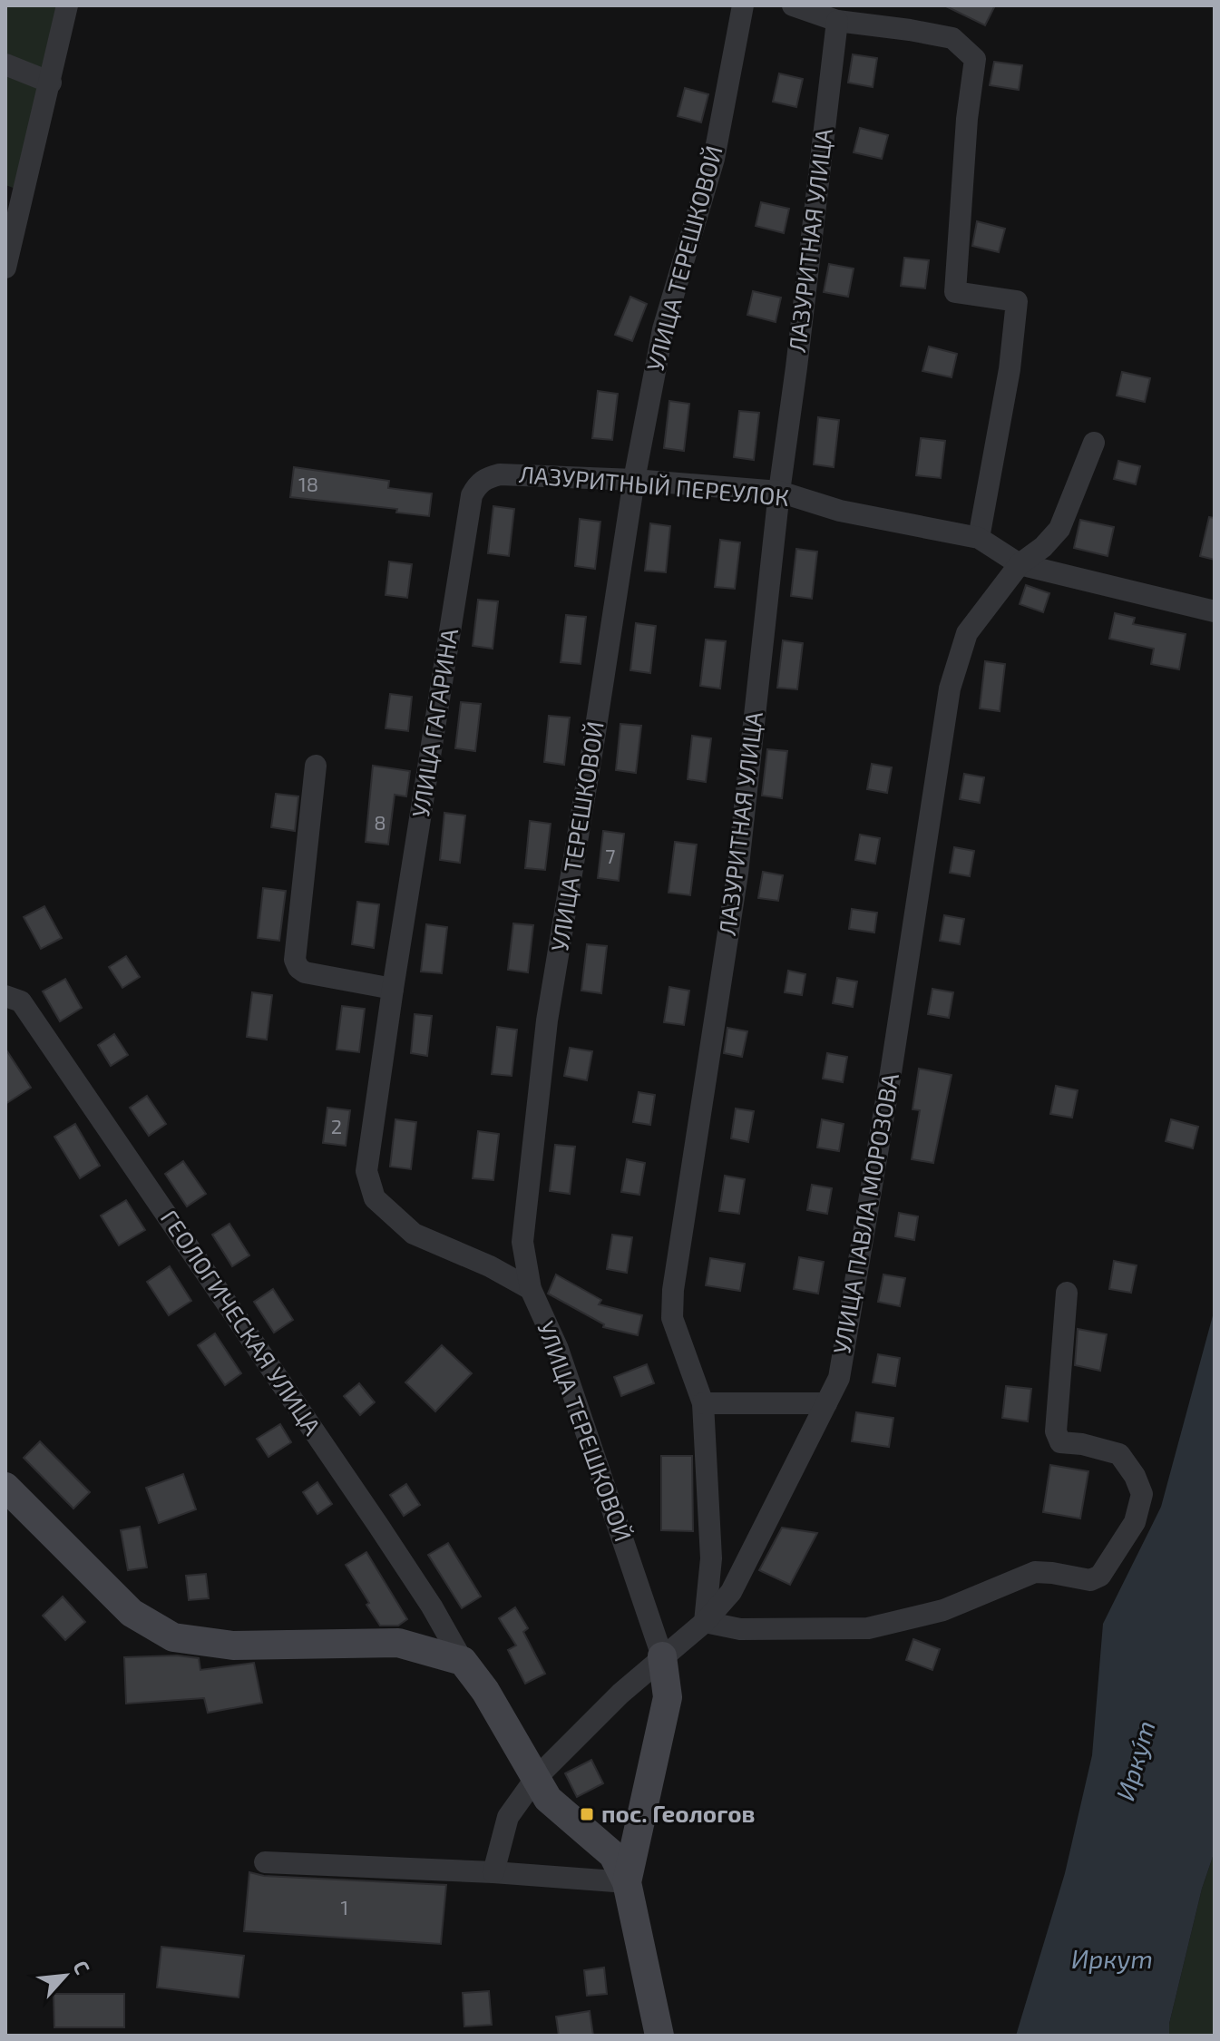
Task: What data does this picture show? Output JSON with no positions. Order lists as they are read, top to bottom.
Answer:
{
  "streets": {
    "street": [
      "ЛАЗУРИТНАЯ УЛИЦА",
      "УЛИЦА ТЕРЕШКОВОЙ",
      "ЛАЗУРИТНЫЙ ПЕРЕУЛОК",
      "УЛИЦА ГАГАРИНА",
      "УЛИЦА ПАВЛА МОРОЗОВА",
      "ГЕОЛОГИЧЕСКАЯ УЛИЦА"
    ]
  },
  "crossings": [
    ["ЛАЗУРИТНАЯ УЛИЦА", "ЛАЗУРИТНЫЙ ПЕРЕУЛОК"],
    ["ЛАЗУРИТНАЯ УЛИЦА", "УЛИЦА ПАВЛА МОРОЗОВА"],
    ["УЛИЦА ТЕРЕШКОВОЙ", "ЛАЗУРИТНЫЙ ПЕРЕУЛОК"],
    ["УЛИЦА ТЕРЕШКОВОЙ", "УЛИЦА ГАГАРИНА"],
    ["УЛИЦА ТЕРЕШКОВОЙ", "УЛИЦА ПАВЛА МОРОЗОВА"],
    ["ЛАЗУРИТНЫЙ ПЕРЕУЛОК", "УЛИЦА ГАГАРИНА"],
    ["ЛАЗУРИТНЫЙ ПЕРЕУЛОК", "УЛИЦА ПАВЛА МОРОЗОВА"]
  ],
  "water": ["Ирку́т", "Иркут"],
  "places": {
    "transit": ["пос. Геологов"]
  },
  "house_numbers": [
    "18",
    "8",
    "7",
    "2",
    "1"
  ],
  "north": "top right"
}
